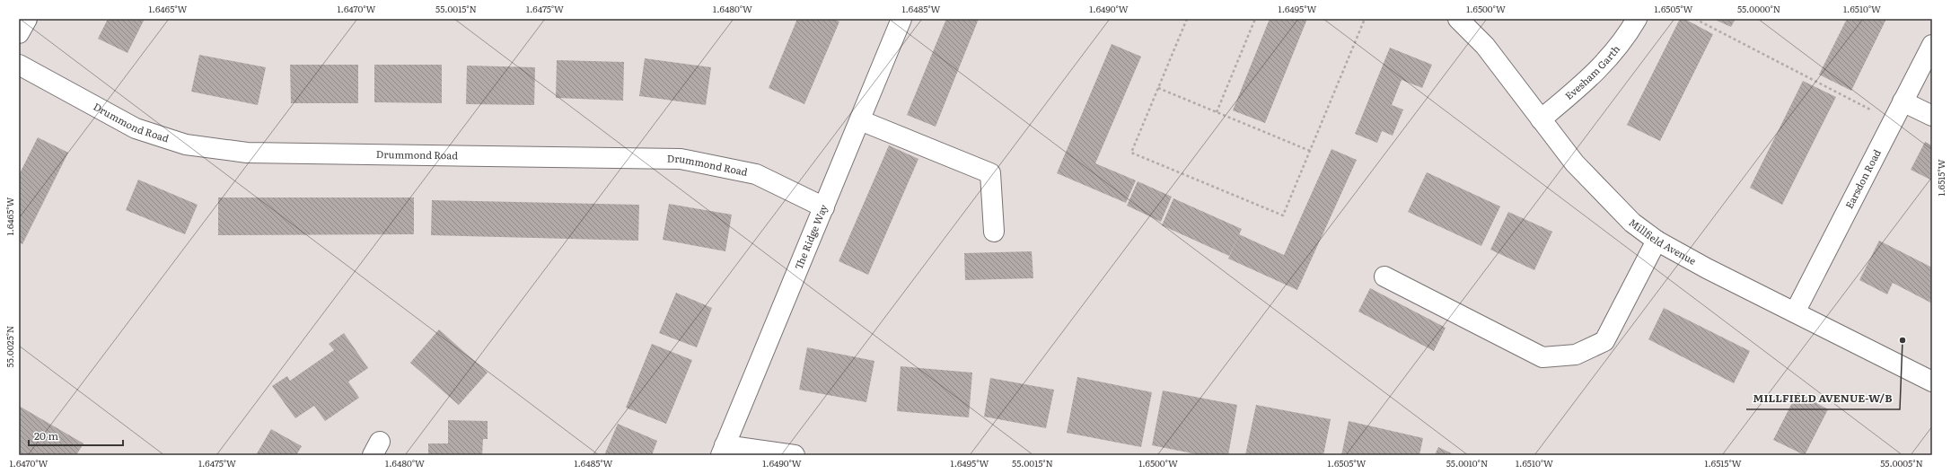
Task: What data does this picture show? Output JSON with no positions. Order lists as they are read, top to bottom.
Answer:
{
  "streets": {
    "street": [
      "Evesham Garth",
      "Drummond Road",
      "Earsdon Road",
      "The Ridge Way",
      "Millfield Avenue"
    ]
  },
  "crossings": [
    ["Evesham Garth", "Millfield Avenue"],
    ["Drummond Road", "The Ridge Way"],
    ["Earsdon Road", "Millfield Avenue"]
  ],
  "places": ["MILLFIELD AVENUE-W/B"],
  "scale_bar": "20 m",
  "coordinates": [
    "1.6465°W",
    "1.6470°W",
    "55.0015°N",
    "1.6475°W",
    "1.6480°W",
    "1.6485°W",
    "1.6490°W",
    "1.6495°W",
    "1.6500°W",
    "1.6505°W",
    "55.0000°N",
    "1.6510°W",
    "1.6515°W",
    "55.0025°N",
    "55.0010°N",
    "55.0005°N"
  ]
}
